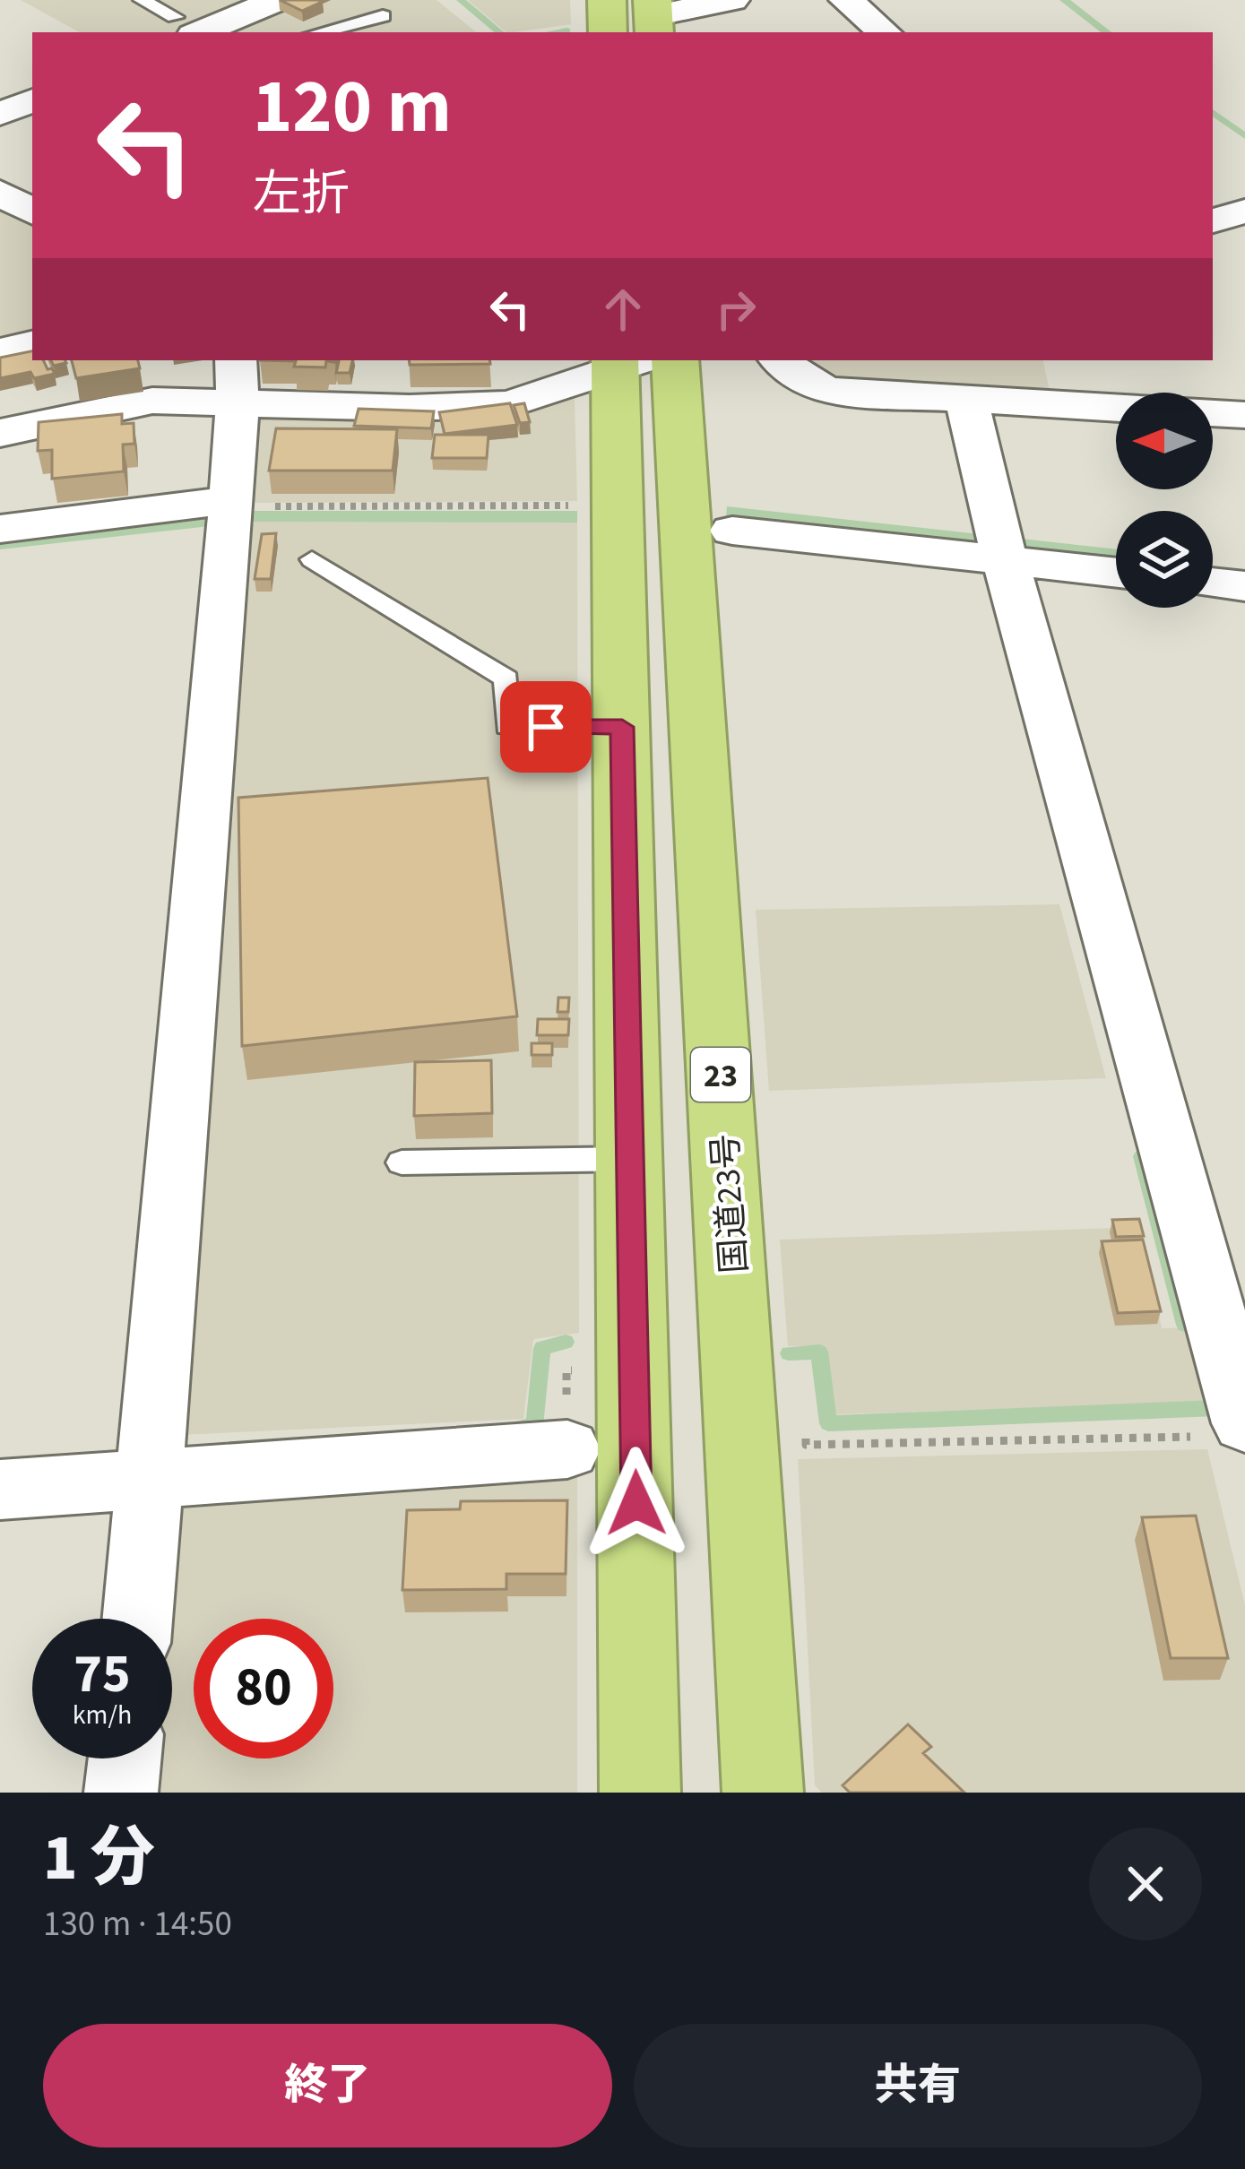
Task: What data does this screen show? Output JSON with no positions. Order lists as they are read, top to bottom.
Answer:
{
  "streets": {
    "highway": ["23", "国道23号"]
  },
  "north": "left",
  "page": {
    "turn": ["120 m", "左折"],
    "speed": "75 km/h",
    "limit": "80",
    "heading": ["1 分", "130 m · 14:50"],
    "buttons": ["終了", "共有"]
  }
}
